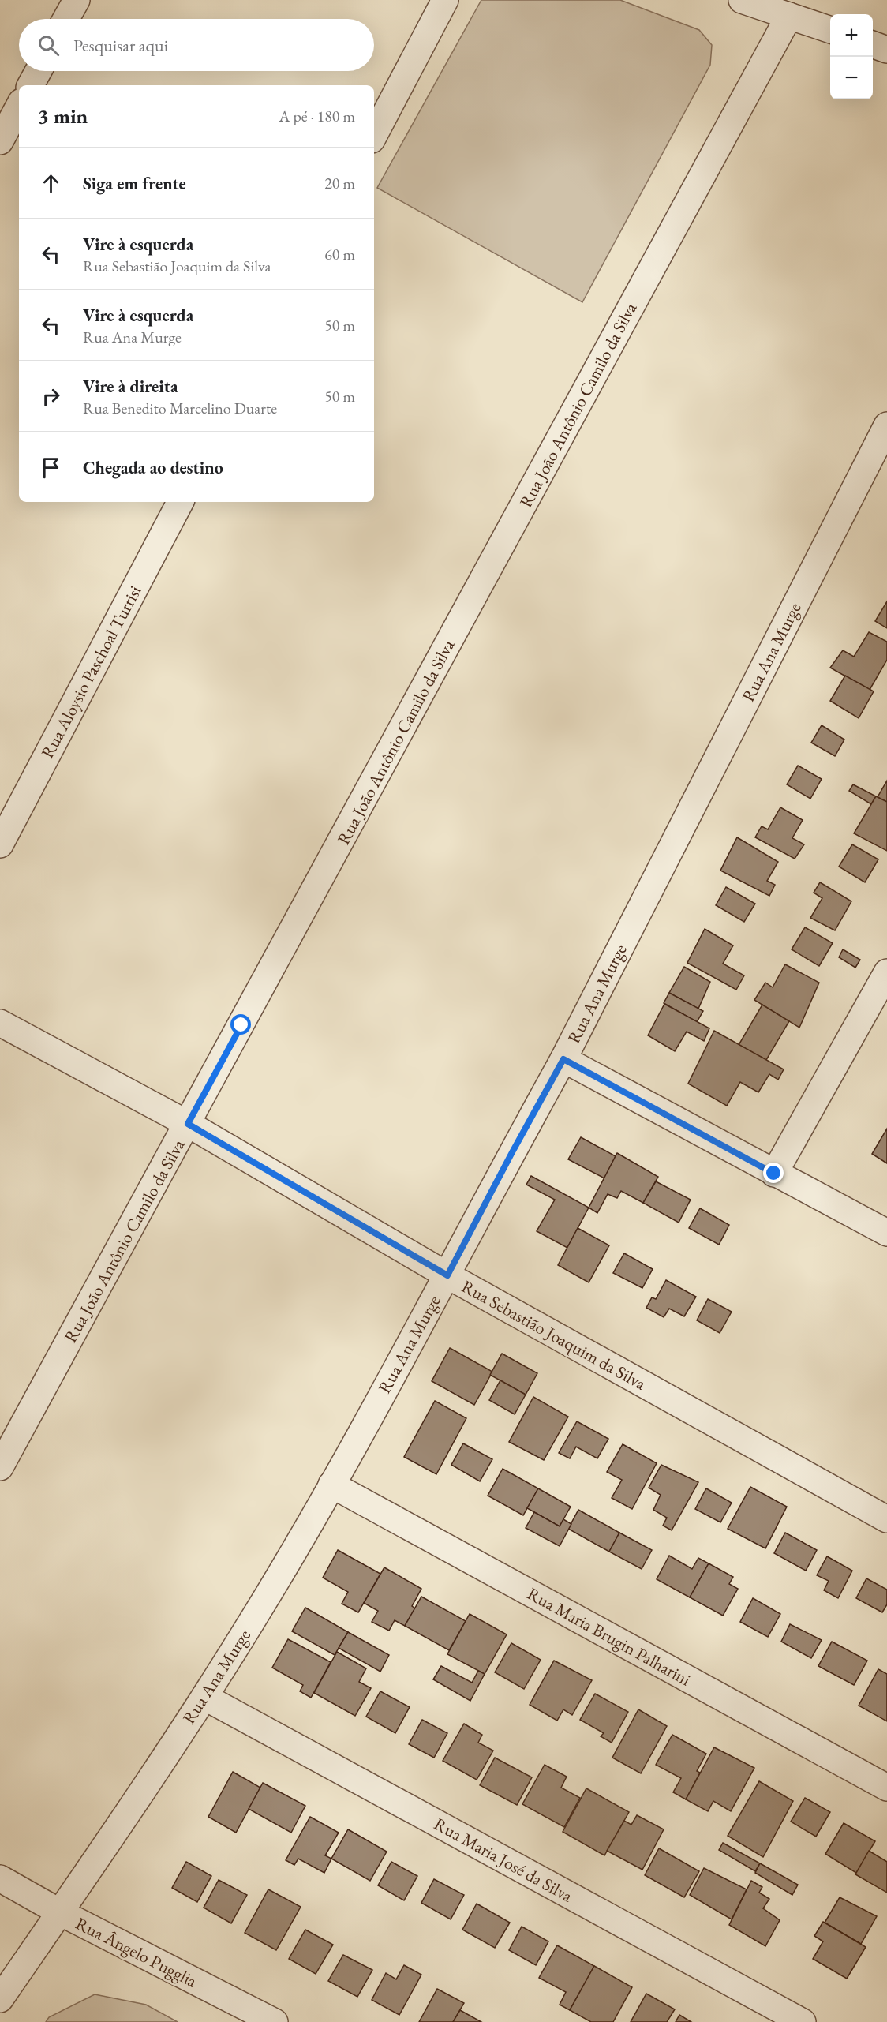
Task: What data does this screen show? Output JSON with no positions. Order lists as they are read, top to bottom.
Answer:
{
  "streets": {
    "street": [
      "Rua João Antônio Camilo da Silva",
      "Rua Ana Murge",
      "Rua Aloysio Paschoal Turrisi",
      "Rua Sebastião Joaquim da Silva",
      "Rua Maria Brugin Palharini",
      "Rua Maria José da Silva",
      "Rua Ângelo Pugglia"
    ]
  },
  "crossings": [
    ["Rua João Antônio Camilo da Silva", "Rua Sebastião Joaquim da Silva"],
    ["Rua Ana Murge", "Rua Sebastião Joaquim da Silva"],
    ["Rua Ana Murge", "Rua Maria Brugin Palharini"],
    ["Rua Ana Murge", "Rua Maria José da Silva"],
    ["Rua Ana Murge", "Rua Ângelo Pugglia"]
  ],
  "page": {
    "map_buttons": ["+", "−"],
    "search": "Pesquisar aqui",
    "heading": ["3 min", "A pé · 180 m"],
    "list": [
      ["Siga em frente", "20 m"],
      ["Vire à esquerda", "Rua Sebastião Joaquim da Silva", "60 m"],
      ["Vire à esquerda", "Rua Ana Murge", "50 m"],
      ["Vire à direita", "Rua Benedito Marcelino Duarte", "50 m"],
      "Chegada ao destino"
    ]
  }
}
